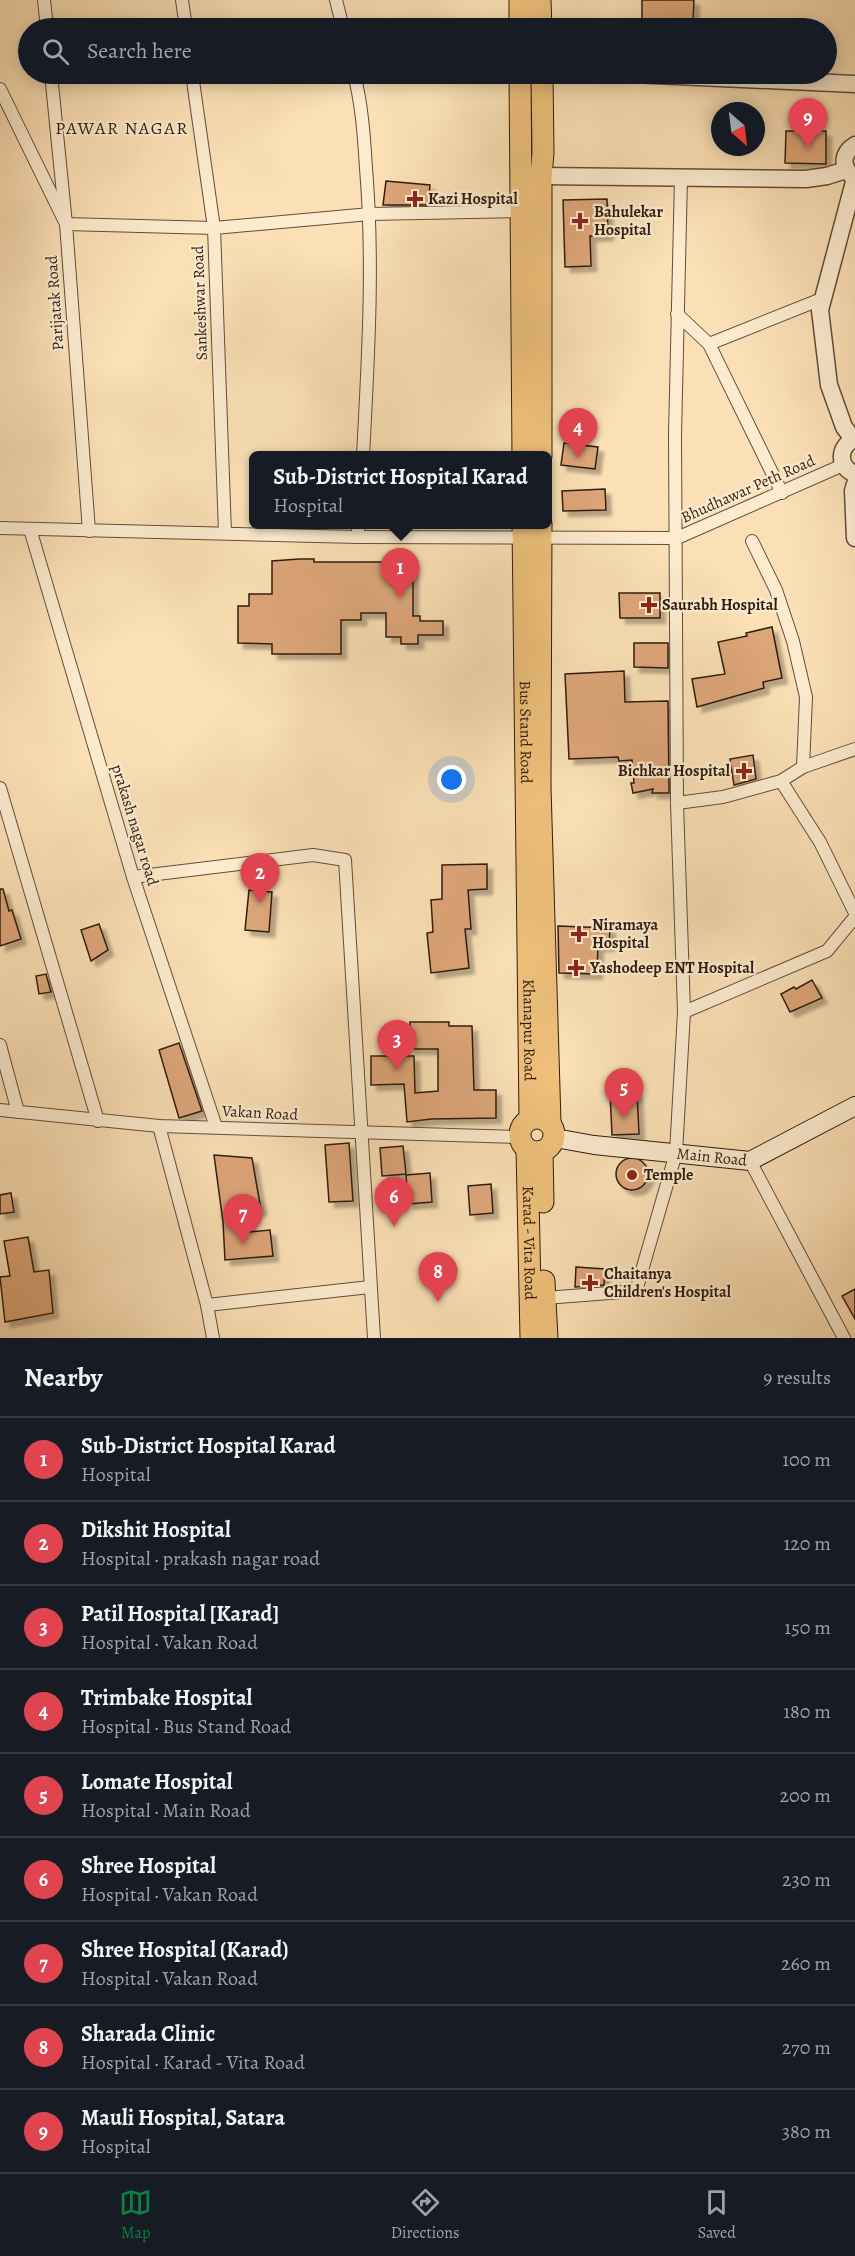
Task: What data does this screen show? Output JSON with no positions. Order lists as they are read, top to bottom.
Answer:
{
  "streets": {
    "highway": ["Bus Stand Road", "Khanapur Road", "Karad - Vita Road"],
    "main road": ["Main Road"],
    "street": [
      "Parijatak Road",
      "Sankeshwar Road",
      "Bhudhawar Peth Road",
      "prakash nagar road",
      "Vakan Road"
    ]
  },
  "crossings": [
    ["Parijatak Road", "Bhudhawar Peth Road"],
    ["Sankeshwar Road", "Bhudhawar Peth Road"],
    ["Bhudhawar Peth Road", "Bus Stand Road"],
    ["Bhudhawar Peth Road", "prakash nagar road"],
    ["Bus Stand Road", "Khanapur Road"],
    ["prakash nagar road", "Vakan Road"],
    ["Khanapur Road", "Vakan Road"],
    ["Khanapur Road", "Main Road"],
    ["Khanapur Road", "Karad - Vita Road"],
    ["Vakan Road", "Main Road"],
    ["Vakan Road", "Karad - Vita Road"],
    ["Main Road", "Karad - Vita Road"]
  ],
  "districts": ["PAWAR NAGAR"],
  "places": {
    "health": [
      "Kazi Hospital",
      "Bahulekar Hospital",
      "Saurabh Hospital",
      "Bichkar Hospital",
      "Niramaya Hospital",
      "Yashodeep ENT Hospital",
      "Chaitanya Children's Hospital"
    ],
    "other": ["Temple"]
  },
  "north": "bottom right",
  "page": {
    "search": "Search here",
    "pins": [
      "9",
      "4",
      "1",
      "2",
      "3",
      "5",
      "6",
      "7",
      "8"
    ],
    "popup": ["Sub-District Hospital Karad", "Hospital"],
    "heading": ["Nearby", "9 results"],
    "list": [
      {
        "mark": "1",
        "name": "Sub-District Hospital Karad",
        "note": "Hospital",
        "value": "100 m"
      },
      {
        "mark": "2",
        "name": "Dikshit Hospital",
        "note": "Hospital · prakash nagar road",
        "value": "120 m"
      },
      {
        "mark": "3",
        "name": "Patil Hospital [Karad]",
        "note": "Hospital · Vakan Road",
        "value": "150 m"
      },
      {
        "mark": "4",
        "name": "Trimbake Hospital",
        "note": "Hospital · Bus Stand Road",
        "value": "180 m"
      },
      {
        "mark": "5",
        "name": "Lomate Hospital",
        "note": "Hospital · Main Road",
        "value": "200 m"
      },
      {
        "mark": "6",
        "name": "Shree Hospital",
        "note": "Hospital · Vakan Road",
        "value": "230 m"
      },
      {
        "mark": "7",
        "name": "Shree Hospital (Karad)",
        "note": "Hospital · Vakan Road",
        "value": "260 m"
      },
      {
        "mark": "8",
        "name": "Sharada Clinic",
        "note": "Hospital · Karad - Vita Road",
        "value": "270 m"
      },
      {
        "mark": "9",
        "name": "Mauli Hospital, Satara",
        "note": "Hospital",
        "value": "380 m"
      }
    ],
    "nav": ["Map", "Directions", "Saved"]
  }
}
